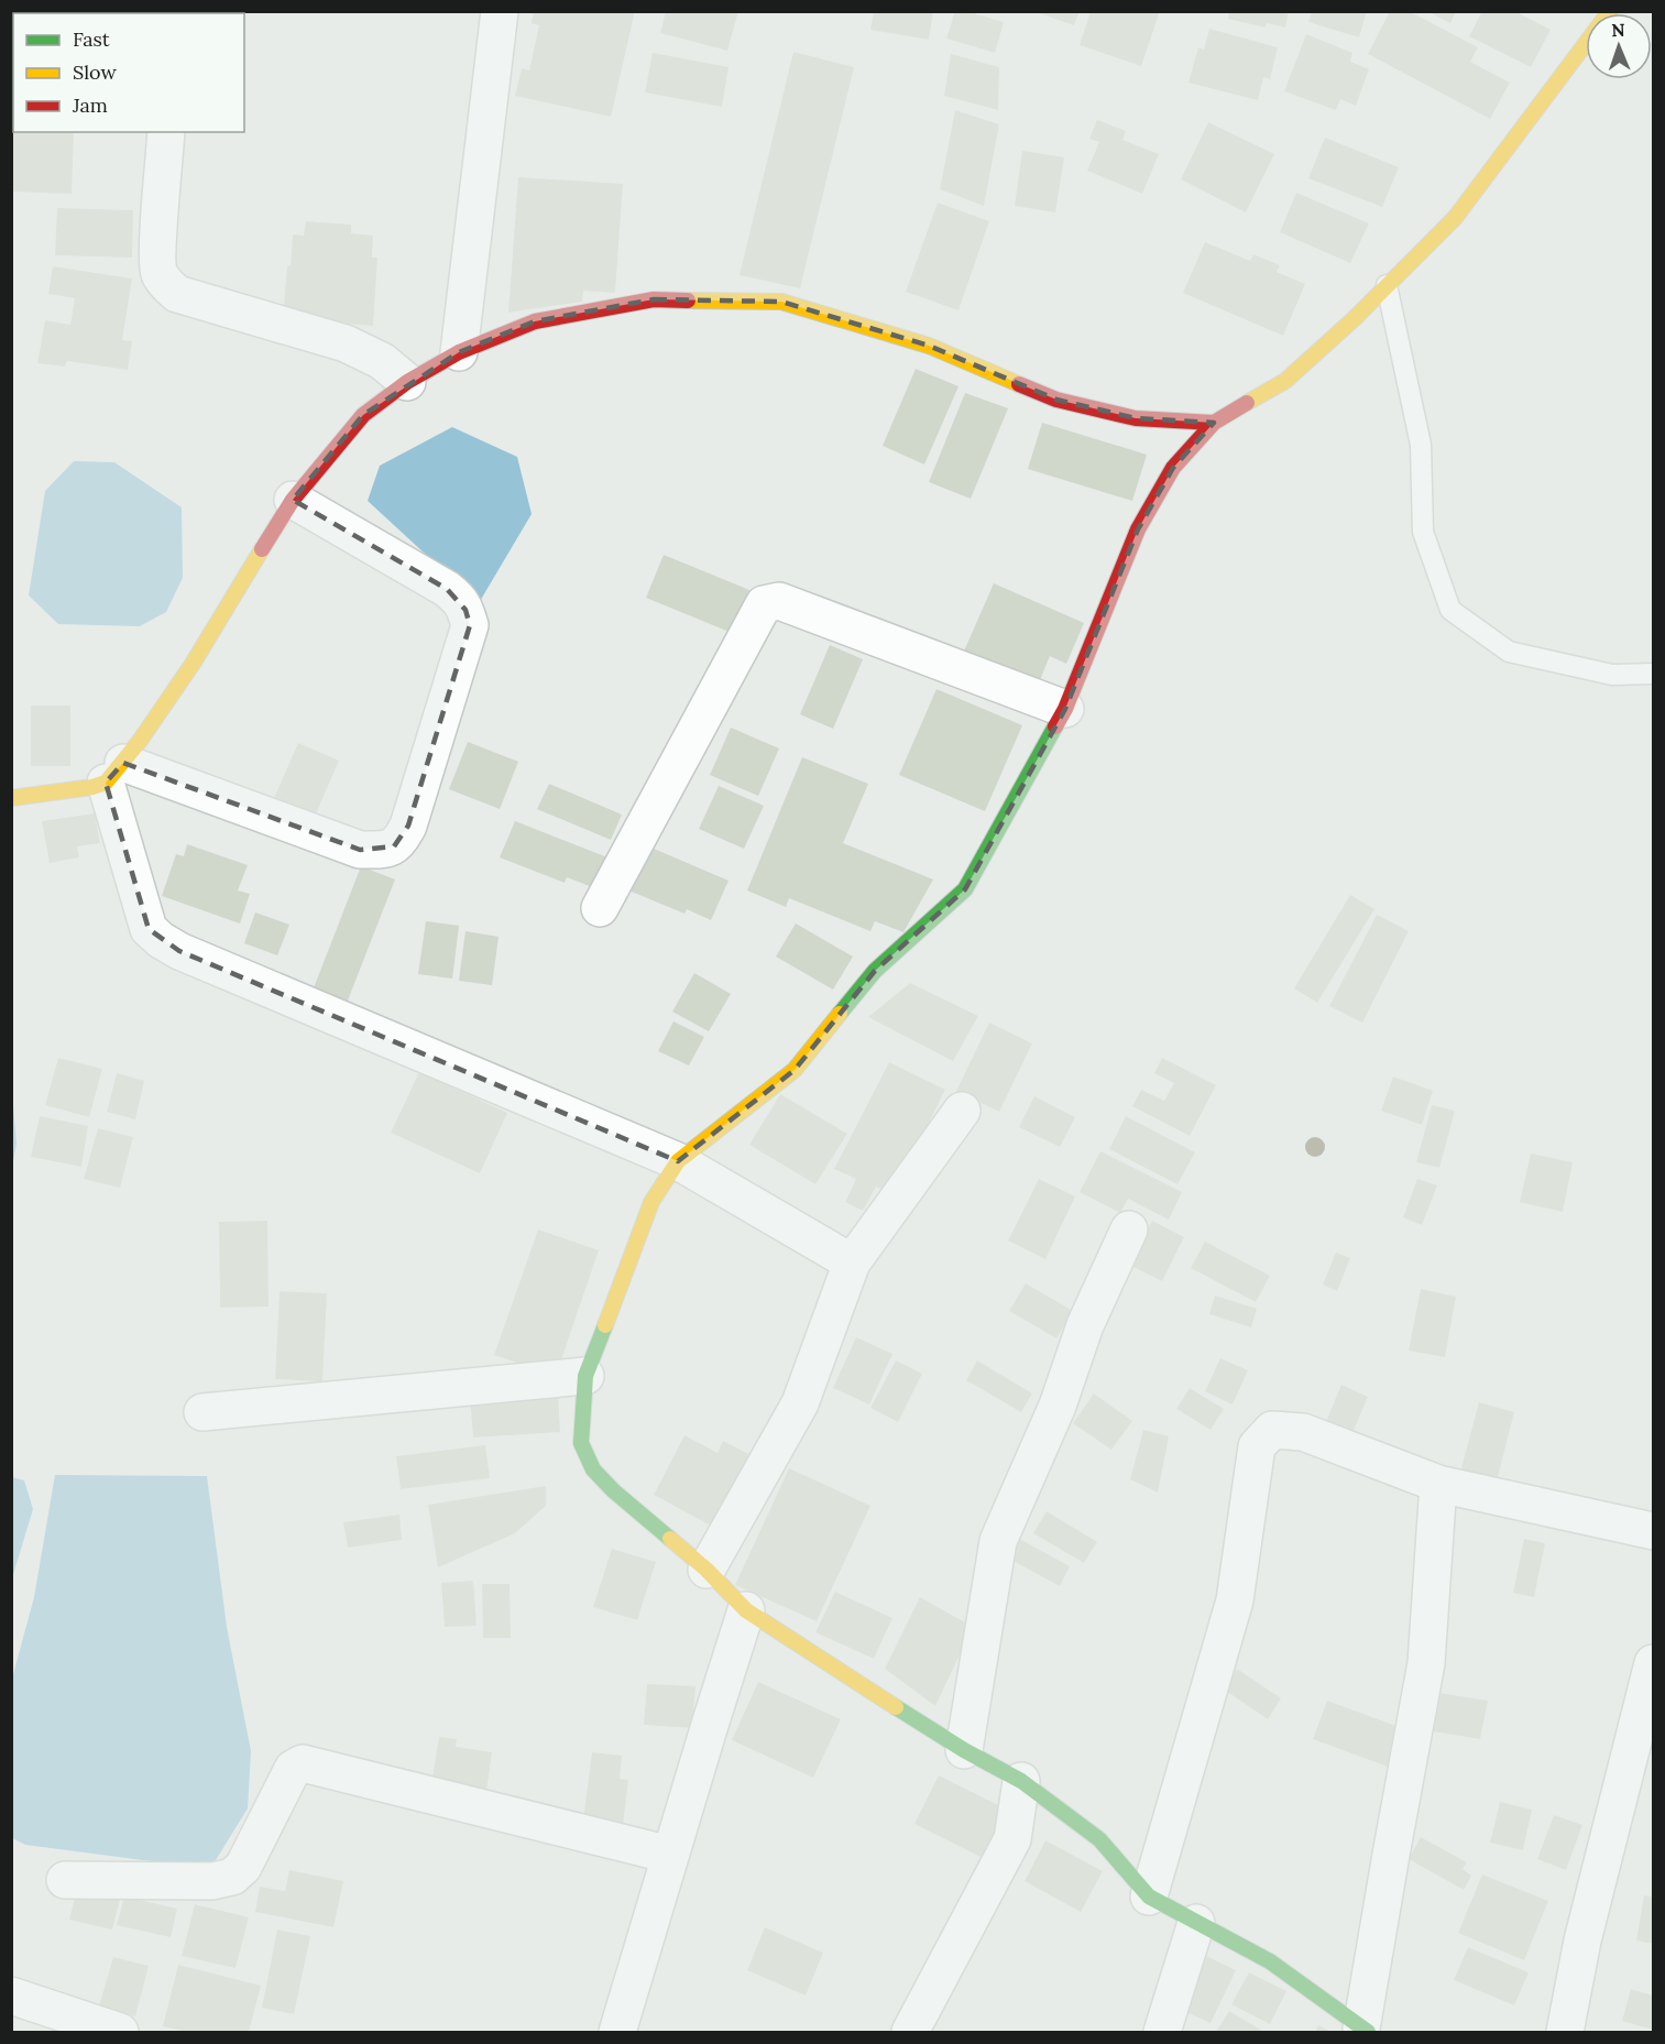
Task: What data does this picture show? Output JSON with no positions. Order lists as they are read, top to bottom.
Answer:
{
  "legend": ["Fast", "Slow", "Jam"],
  "north": "top"
}
